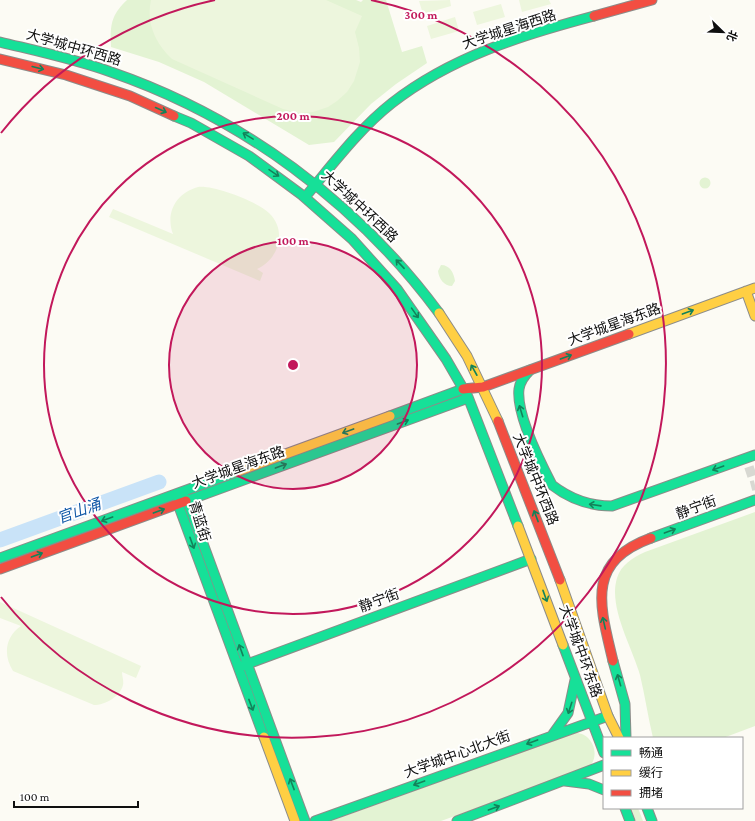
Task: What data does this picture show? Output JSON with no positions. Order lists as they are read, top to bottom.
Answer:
{
  "streets": {
    "main road": [
      "大学城星海西路",
      "大学城中环西路",
      "大学城星海东路",
      "静宁街",
      "青蓝街",
      "大学城中环东路",
      "大学城中心北大街"
    ]
  },
  "crossings": [
    ["大学城星海西路", "大学城中环西路"],
    ["大学城中环西路", "大学城星海东路"],
    ["大学城中环西路", "静宁街"],
    ["大学城中环西路", "大学城中环东路"],
    ["大学城星海东路", "静宁街"],
    ["大学城星海东路", "青蓝街"],
    ["静宁街", "青蓝街"],
    ["静宁街", "大学城中环东路"],
    ["大学城中环东路", "大学城中心北大街"]
  ],
  "water": ["官山涌"],
  "legend": ["畅通", "缓行", "拥堵"],
  "scale_bar": "100 m",
  "north": "bottom right",
  "rings": ["300 m", "200 m", "100 m"]
}
